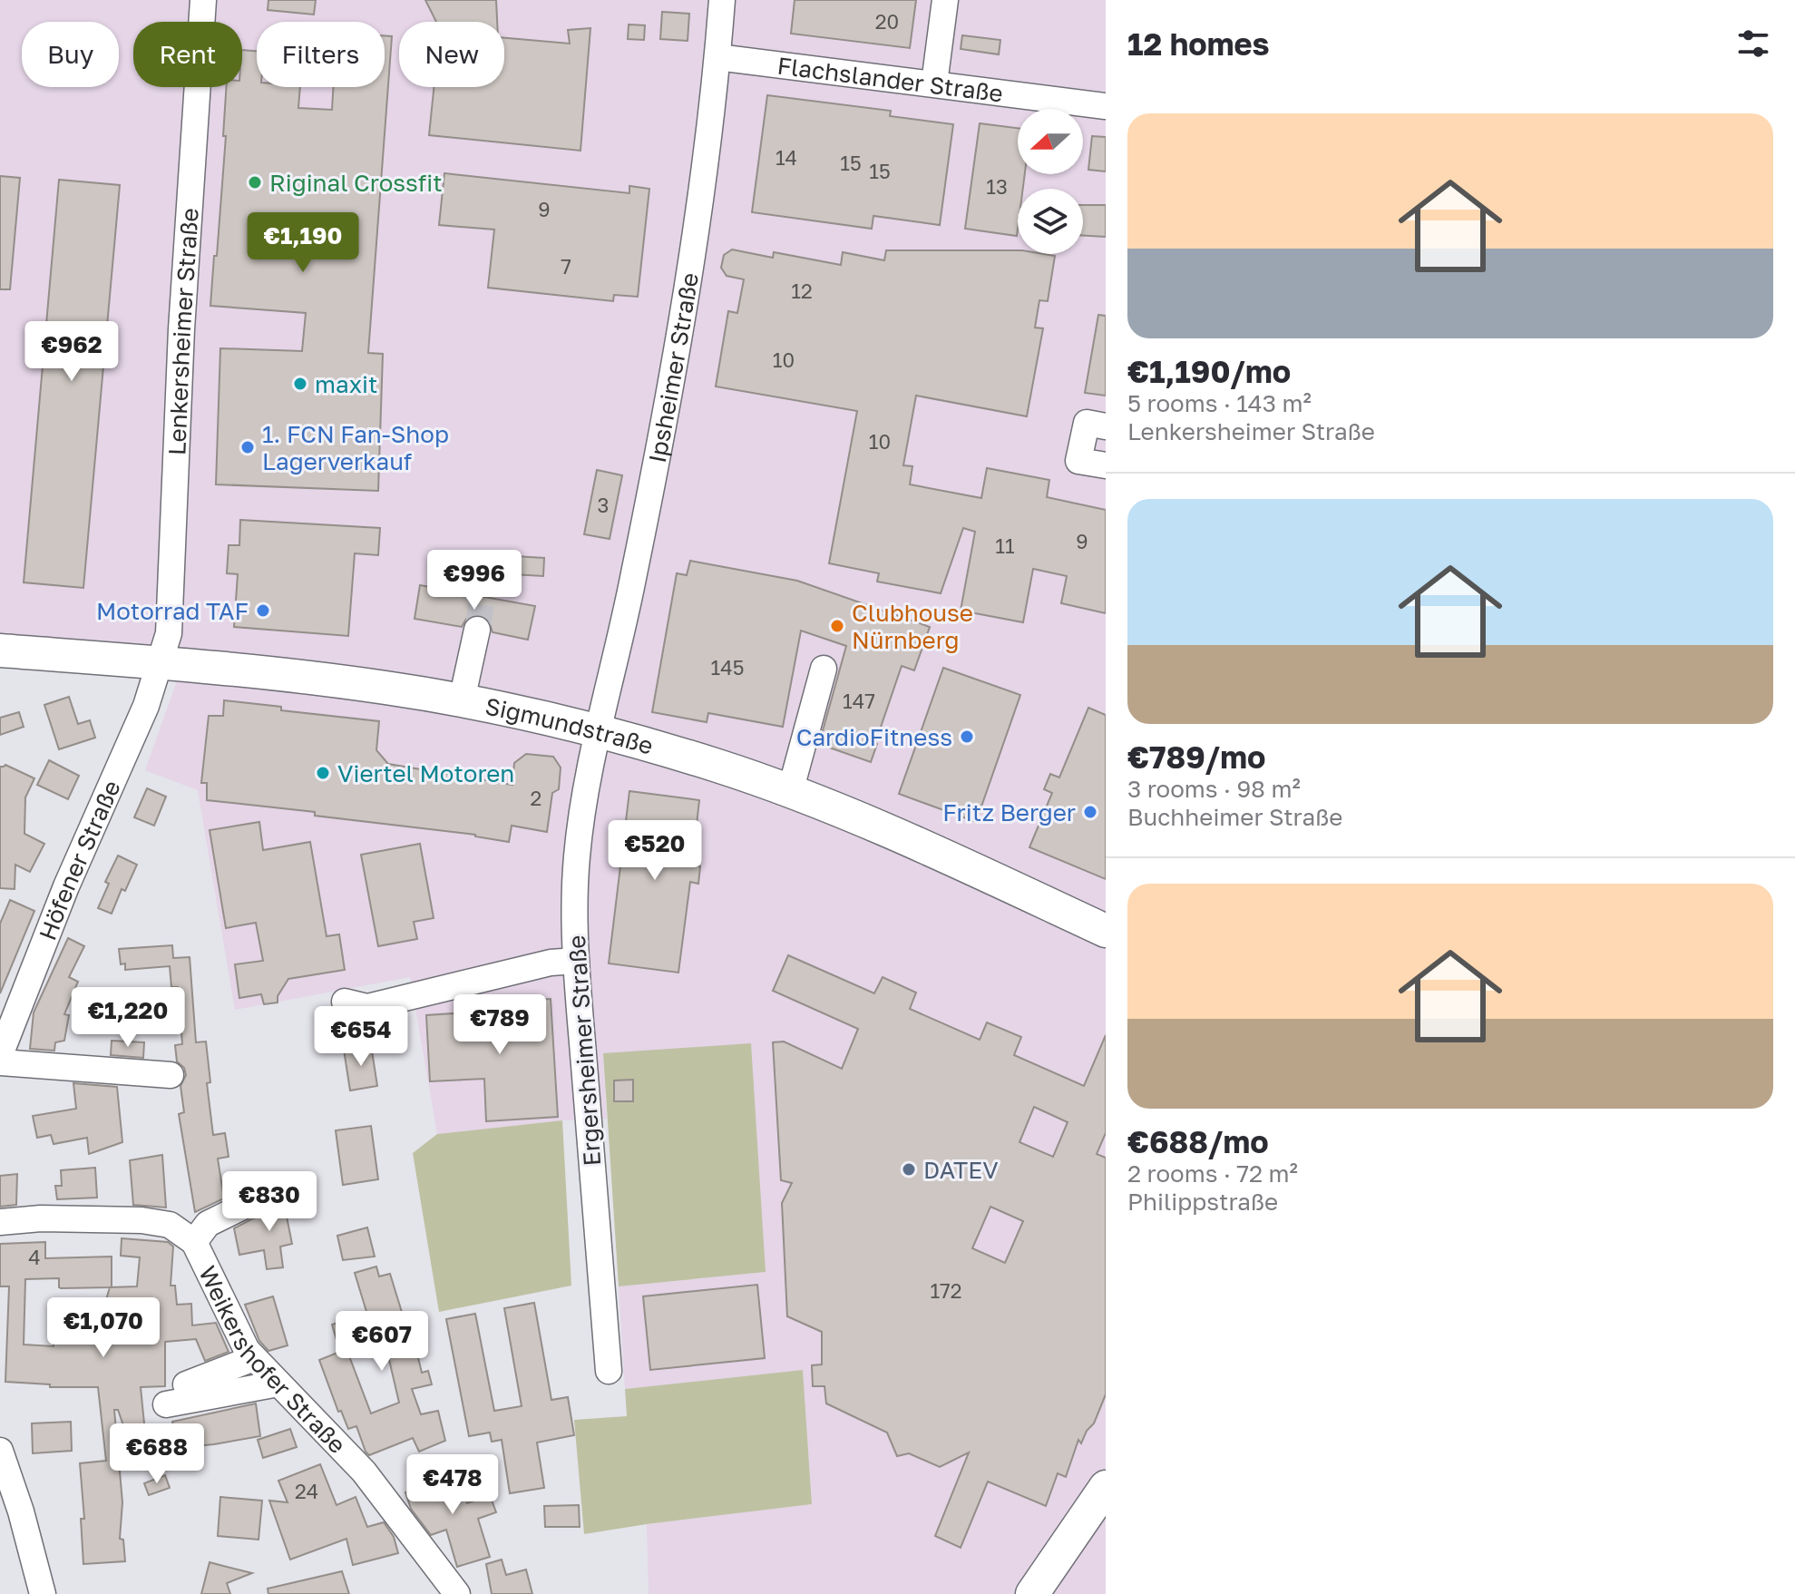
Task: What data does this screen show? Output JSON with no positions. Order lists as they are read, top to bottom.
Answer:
{
  "streets": {
    "main road": ["Sigmundstraße"],
    "street": [
      "Flachslander Straße",
      "Lenkersheimer Straße",
      "Ipsheimer Straße",
      "Höfener Straße",
      "Ergersheimer Straße",
      "Weikershofer Straße"
    ]
  },
  "crossings": [
    ["Flachslander Straße", "Ipsheimer Straße"],
    ["Lenkersheimer Straße", "Sigmundstraße"],
    ["Lenkersheimer Straße", "Höfener Straße"],
    ["Ipsheimer Straße", "Sigmundstraße"],
    ["Ipsheimer Straße", "Ergersheimer Straße"],
    ["Sigmundstraße", "Höfener Straße"],
    ["Sigmundstraße", "Ergersheimer Straße"]
  ],
  "places": [
    "Riginal Crossfit",
    "maxit",
    "1. FCN Fan-Shop Lagerverkauf",
    "Motorrad TAF",
    "Clubhouse Nürnberg",
    "CardioFitness",
    "Viertel Motoren",
    "Fritz Berger",
    "DATEV"
  ],
  "house_numbers": [
    "20",
    "14",
    "15",
    "15",
    "13",
    "9",
    "7",
    "12",
    "10",
    "10",
    "3",
    "9",
    "11",
    "145",
    "147",
    "2",
    "4",
    "172",
    "24"
  ],
  "north": "left",
  "page": {
    "heading": "12 homes",
    "chip": [
      "Buy",
      "Rent",
      "Filters",
      "New"
    ],
    "list": [
      {
        "name": "€1,190/mo",
        "note": "5 rooms · 143 m² · Lenkersheimer Straße"
      },
      {
        "name": "€789/mo",
        "note": "3 rooms · 98 m² · Buchheimer Straße"
      },
      {
        "name": "€688/mo",
        "note": "2 rooms · 72 m² · Philippstraße"
      }
    ],
    "price": [
      "€1,190",
      "€962",
      "€996",
      "€520",
      "€1,220",
      "€789",
      "€654",
      "€830",
      "€1,070",
      "€607",
      "€688",
      "€478"
    ]
  }
}
